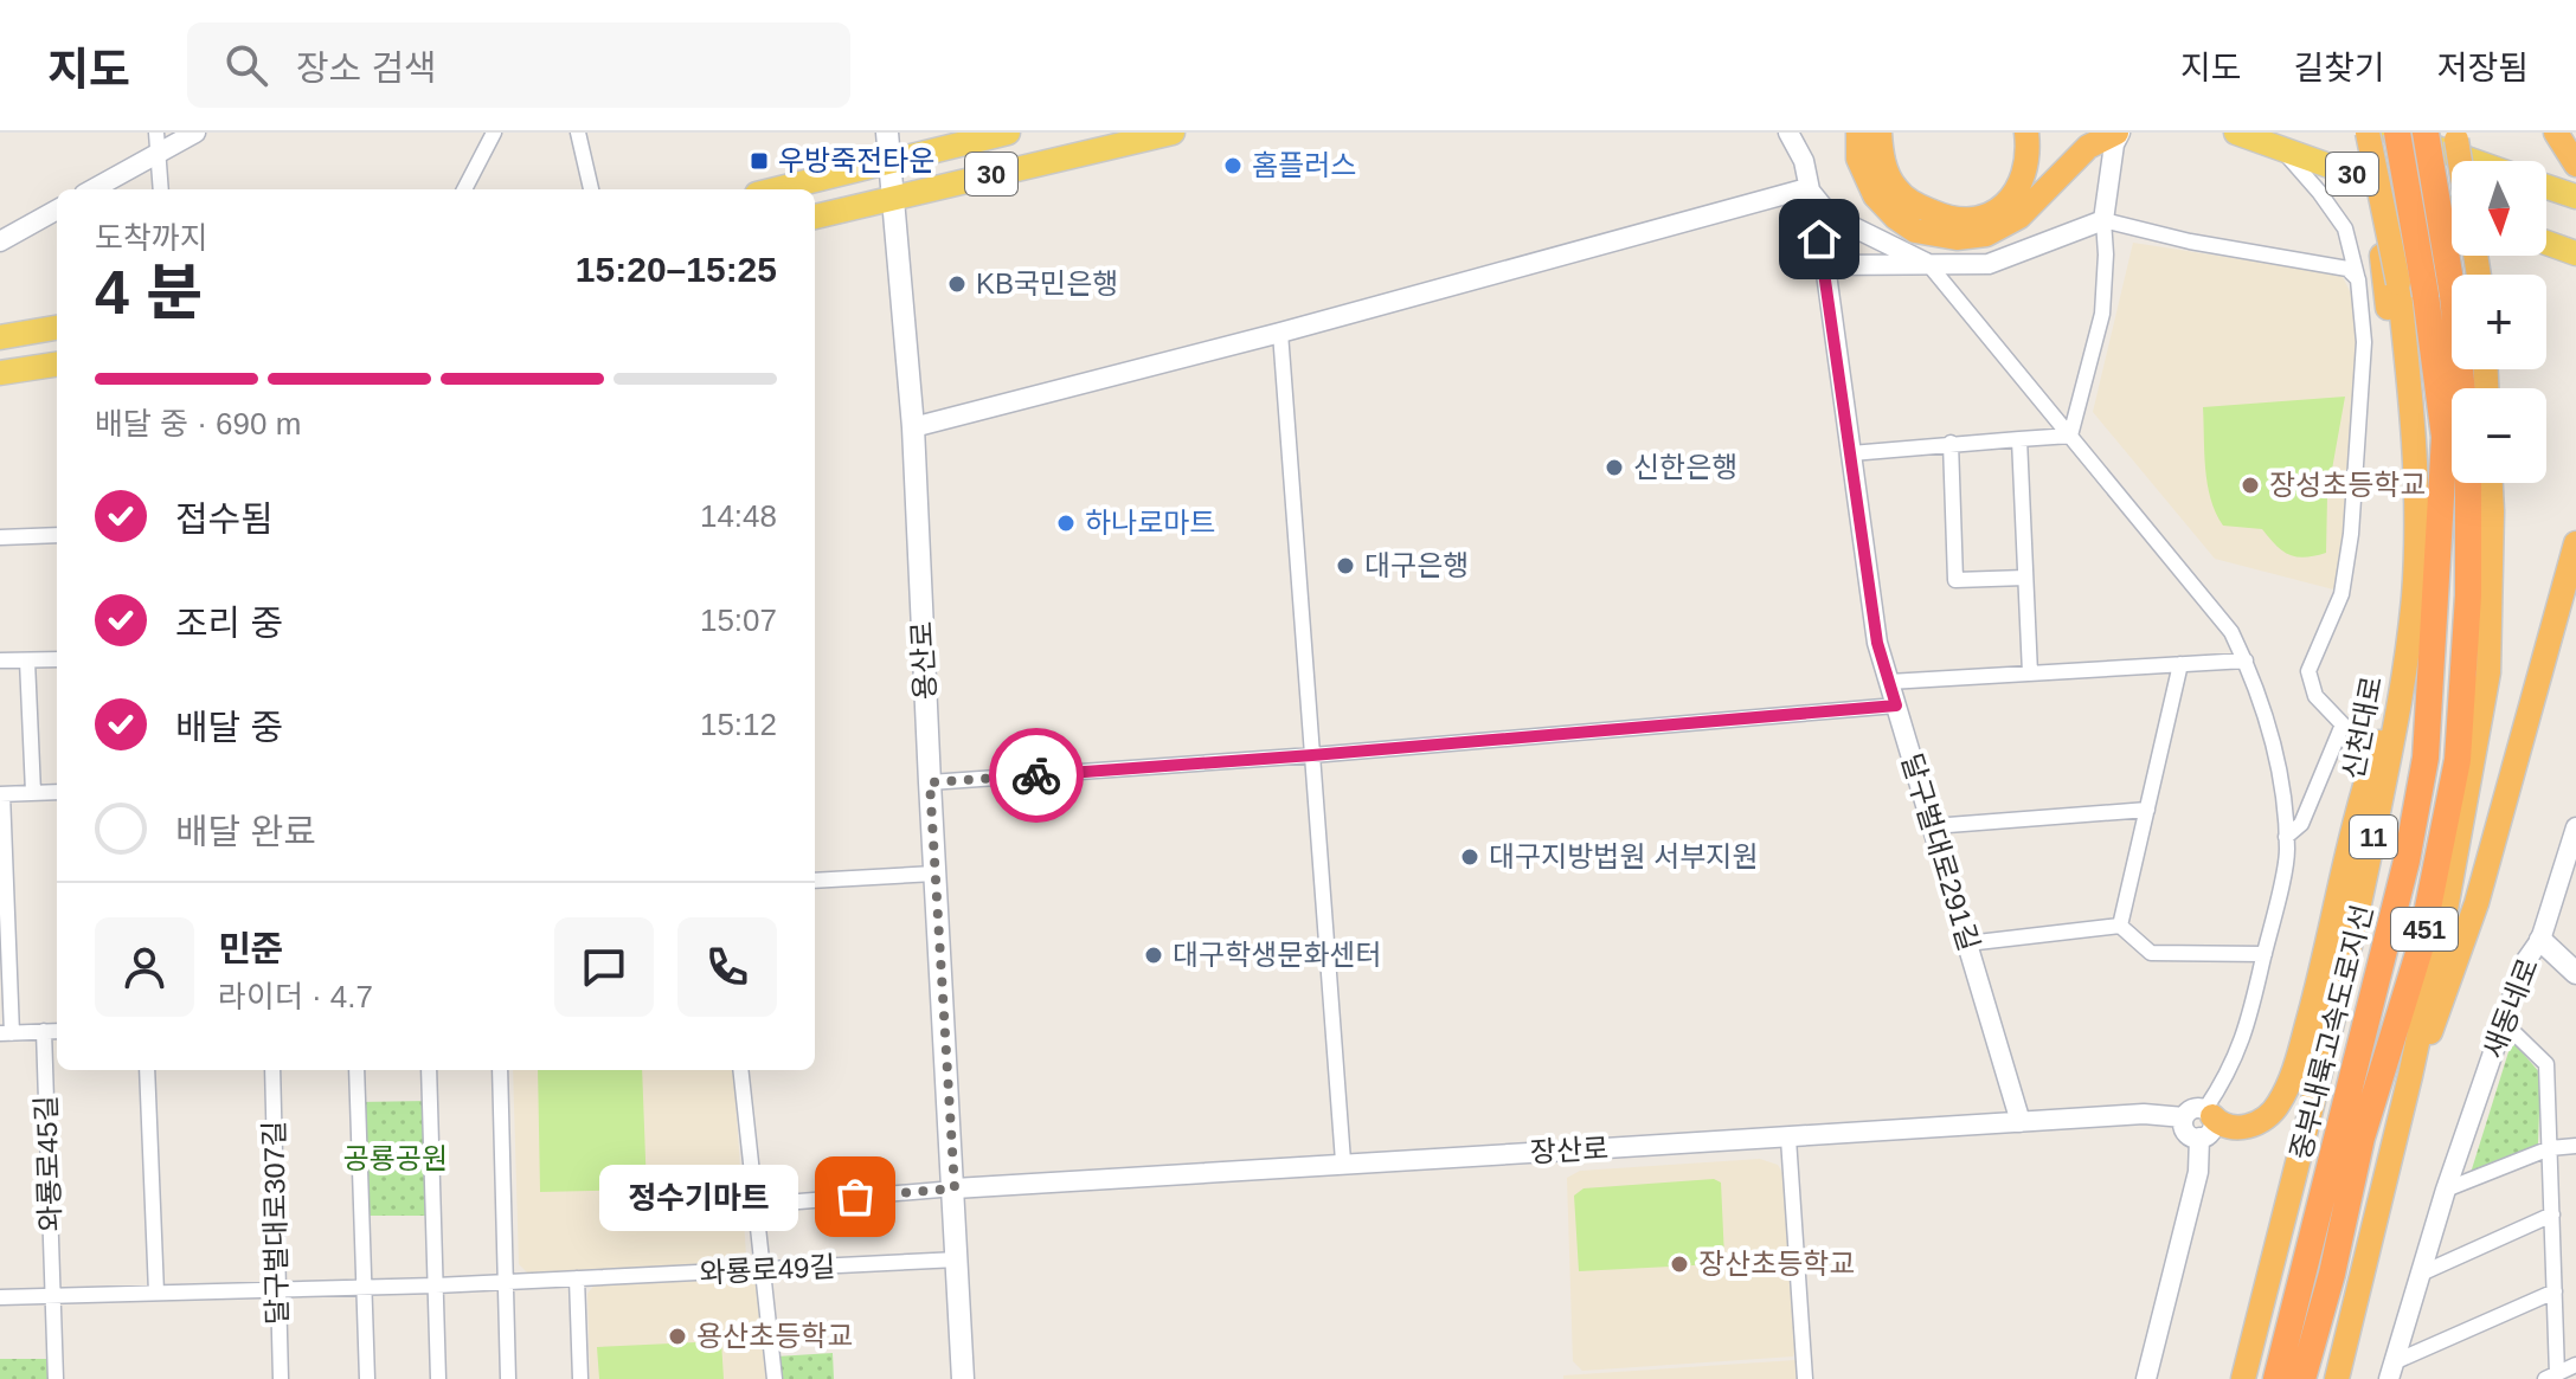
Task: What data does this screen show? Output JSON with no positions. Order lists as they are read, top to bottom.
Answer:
{
  "streets": {
    "highway": [
      "신천대로",
      "11",
      "451",
      "중부내륙고속도로지선"
    ],
    "main road": ["30", "용산로"],
    "street": [
      "달구벌대로291길",
      "새동네로",
      "장산로",
      "와룡로45길",
      "달구벌대로307길",
      "와룡로49길"
    ]
  },
  "crossings": [
    ["30", "용산로"],
    ["30", "중부내륙고속도로지선"],
    ["용산로", "장산로"],
    ["용산로", "와룡로49길"],
    ["달구벌대로291길", "장산로"],
    ["와룡로45길", "와룡로49길"],
    ["달구벌대로307길", "와룡로49길"]
  ],
  "parks": ["공룡공원"],
  "places": {
    "transit": ["우방죽전타운"],
    "other": [
      "홈플러스",
      "KB국민은행",
      "신한은행",
      "장성초등학교",
      "하나로마트",
      "대구은행",
      "대구지방법원 서부지원",
      "대구학생문화센터",
      "정수기마트",
      "장산초등학교",
      "용산초등학교"
    ]
  },
  "north": "bottom",
  "page": {
    "header": "지도",
    "search": "장소 검색",
    "nav": ["지도", "길찾기", "저장됨"],
    "map_buttons": ["+", "−"],
    "heading": ["4 분", "도착까지", "15:20–15:25"],
    "panel": ["민준", "라이더 · 4.7"],
    "bar": "배달 중 · 690 m",
    "list": [
      ["접수됨", "14:48"],
      ["조리 중", "15:07"],
      ["배달 중", "15:12"],
      "배달 완료"
    ],
    "bubble": "정수기마트"
  }
}
